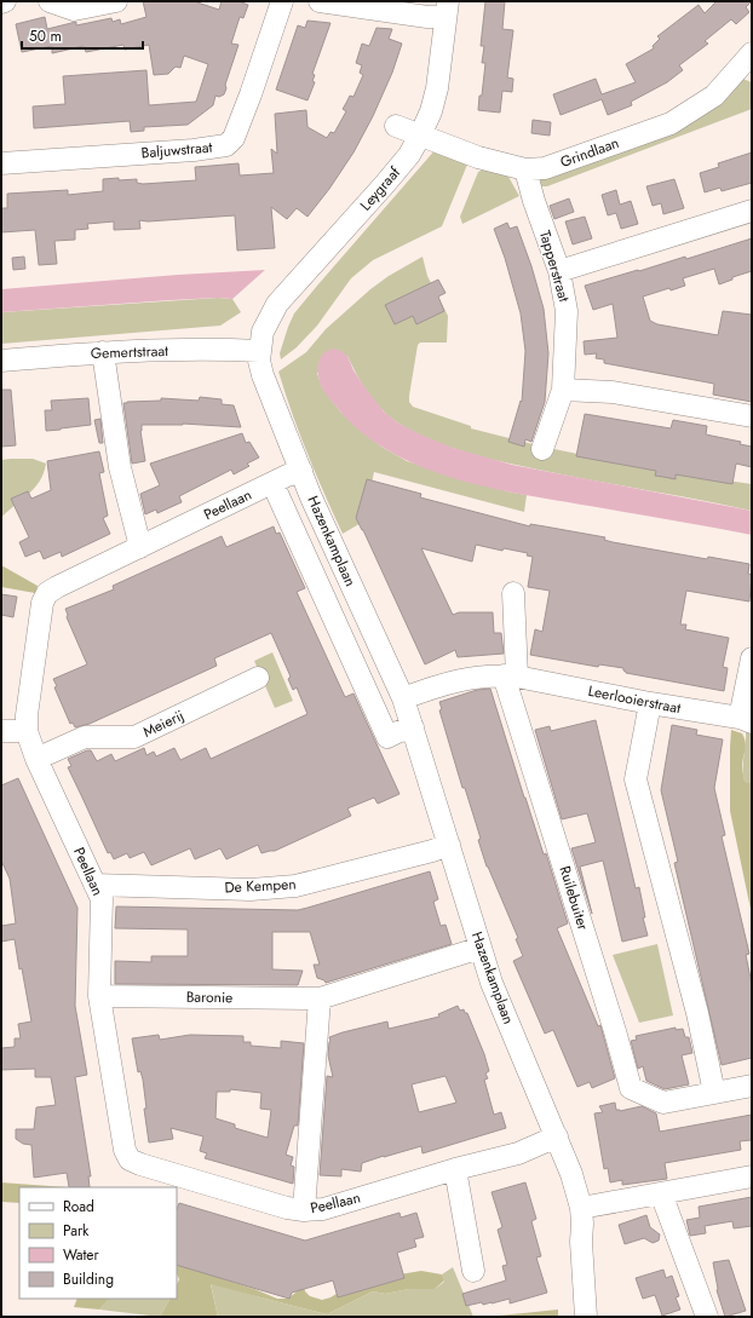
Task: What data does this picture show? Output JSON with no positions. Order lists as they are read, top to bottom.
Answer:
{
  "streets": {
    "street": [
      "Baljuwstraat",
      "Grindlaan",
      "Leygraaf",
      "Tapperstraat",
      "Gemertstraat",
      "Peellaan",
      "Hazenkamplaan",
      "Leerlooierstraat",
      "Meierij",
      "De Kempen",
      "Ruilebuiter",
      "Baronie"
    ]
  },
  "crossings": [
    ["Grindlaan", "Leygraaf"],
    ["Grindlaan", "Tapperstraat"],
    ["Leygraaf", "Gemertstraat"],
    ["Leygraaf", "Hazenkamplaan"],
    ["Gemertstraat", "Hazenkamplaan"],
    ["Peellaan", "Hazenkamplaan"],
    ["Peellaan", "Meierij"],
    ["Peellaan", "De Kempen"],
    ["Peellaan", "Baronie"],
    ["Hazenkamplaan", "Leerlooierstraat"],
    ["Hazenkamplaan", "De Kempen"],
    ["Hazenkamplaan", "Baronie"],
    ["Leerlooierstraat", "Ruilebuiter"]
  ],
  "legend": [
    "Road",
    "Park",
    "Water",
    "Building"
  ],
  "scale_bar": "50 m"
}
